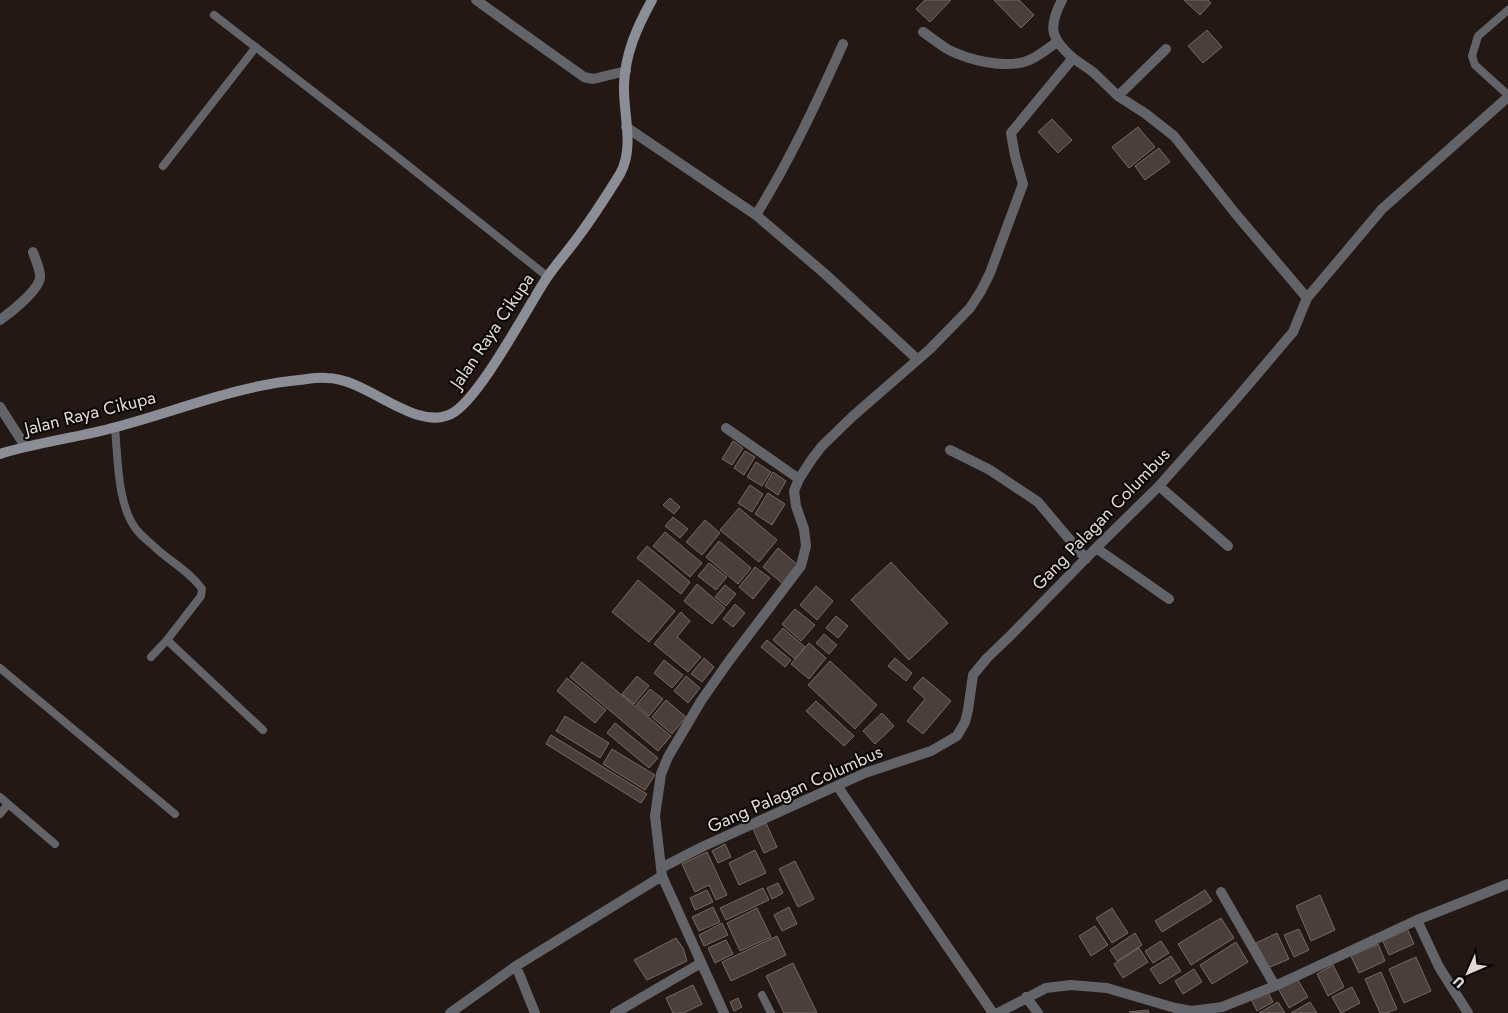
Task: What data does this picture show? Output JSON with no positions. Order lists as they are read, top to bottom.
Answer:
{
  "streets": {
    "main road": ["Jalan Raya Cikupa"],
    "street": ["Gang Palagan Columbus"]
  },
  "north": "bottom left"
}
